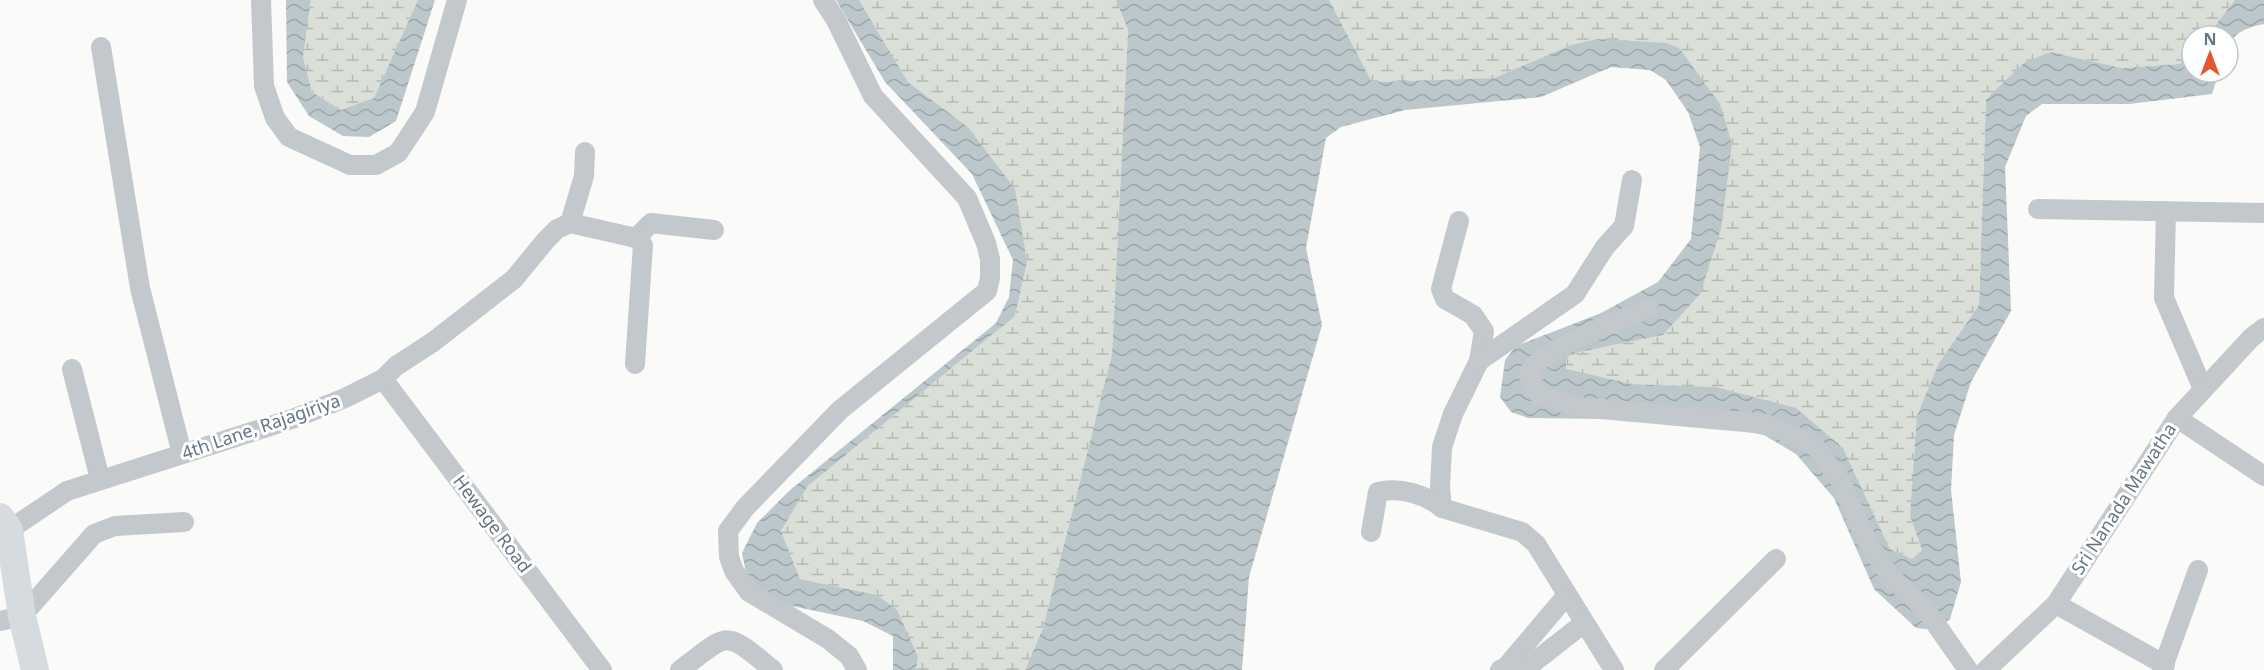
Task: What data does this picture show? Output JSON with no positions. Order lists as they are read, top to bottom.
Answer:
{
  "streets": {
    "street": ["4th Lane, Rajagiriya", "Sri Nanada Mawatha", "Hewage Road"]
  },
  "crossings": [
    ["4th Lane, Rajagiriya", "Hewage Road"]
  ],
  "north": "top"
}
